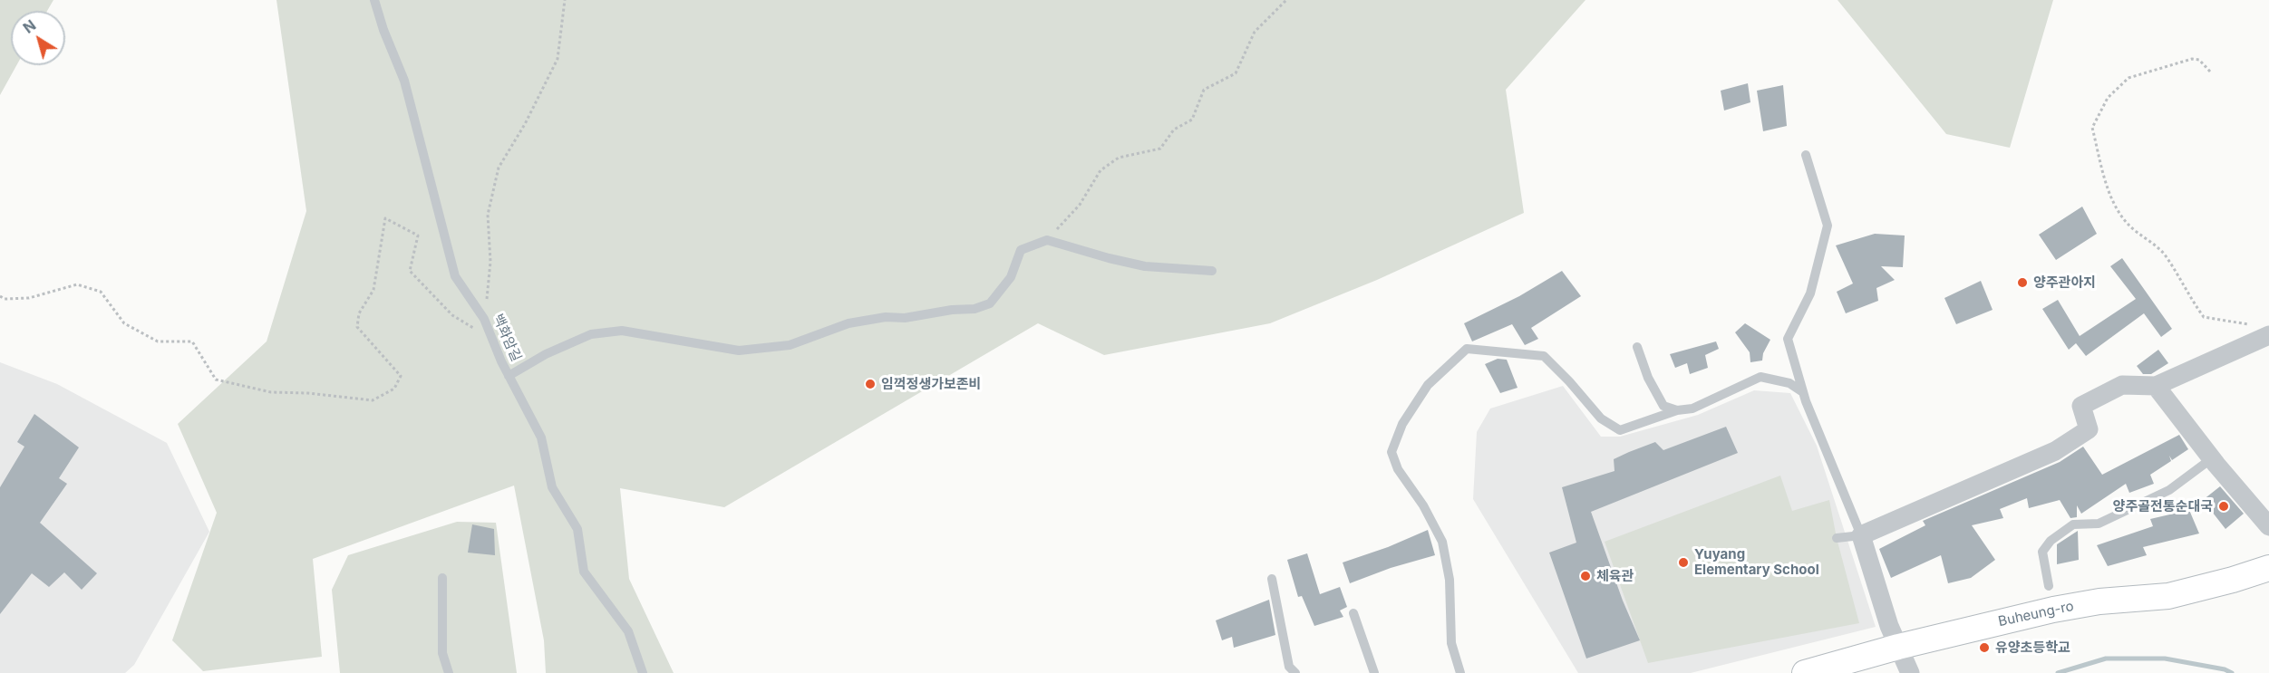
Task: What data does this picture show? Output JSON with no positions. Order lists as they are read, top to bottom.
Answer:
{
  "streets": {
    "main road": ["Buheung-ro"],
    "lane": ["백화암길"]
  },
  "places": [
    "양주관아지",
    "임꺽정생가보존비",
    "양주골전통순대국",
    "Yuyang Elementary School",
    "체육관",
    "유양초등학교"
  ],
  "north": "top left"
}
